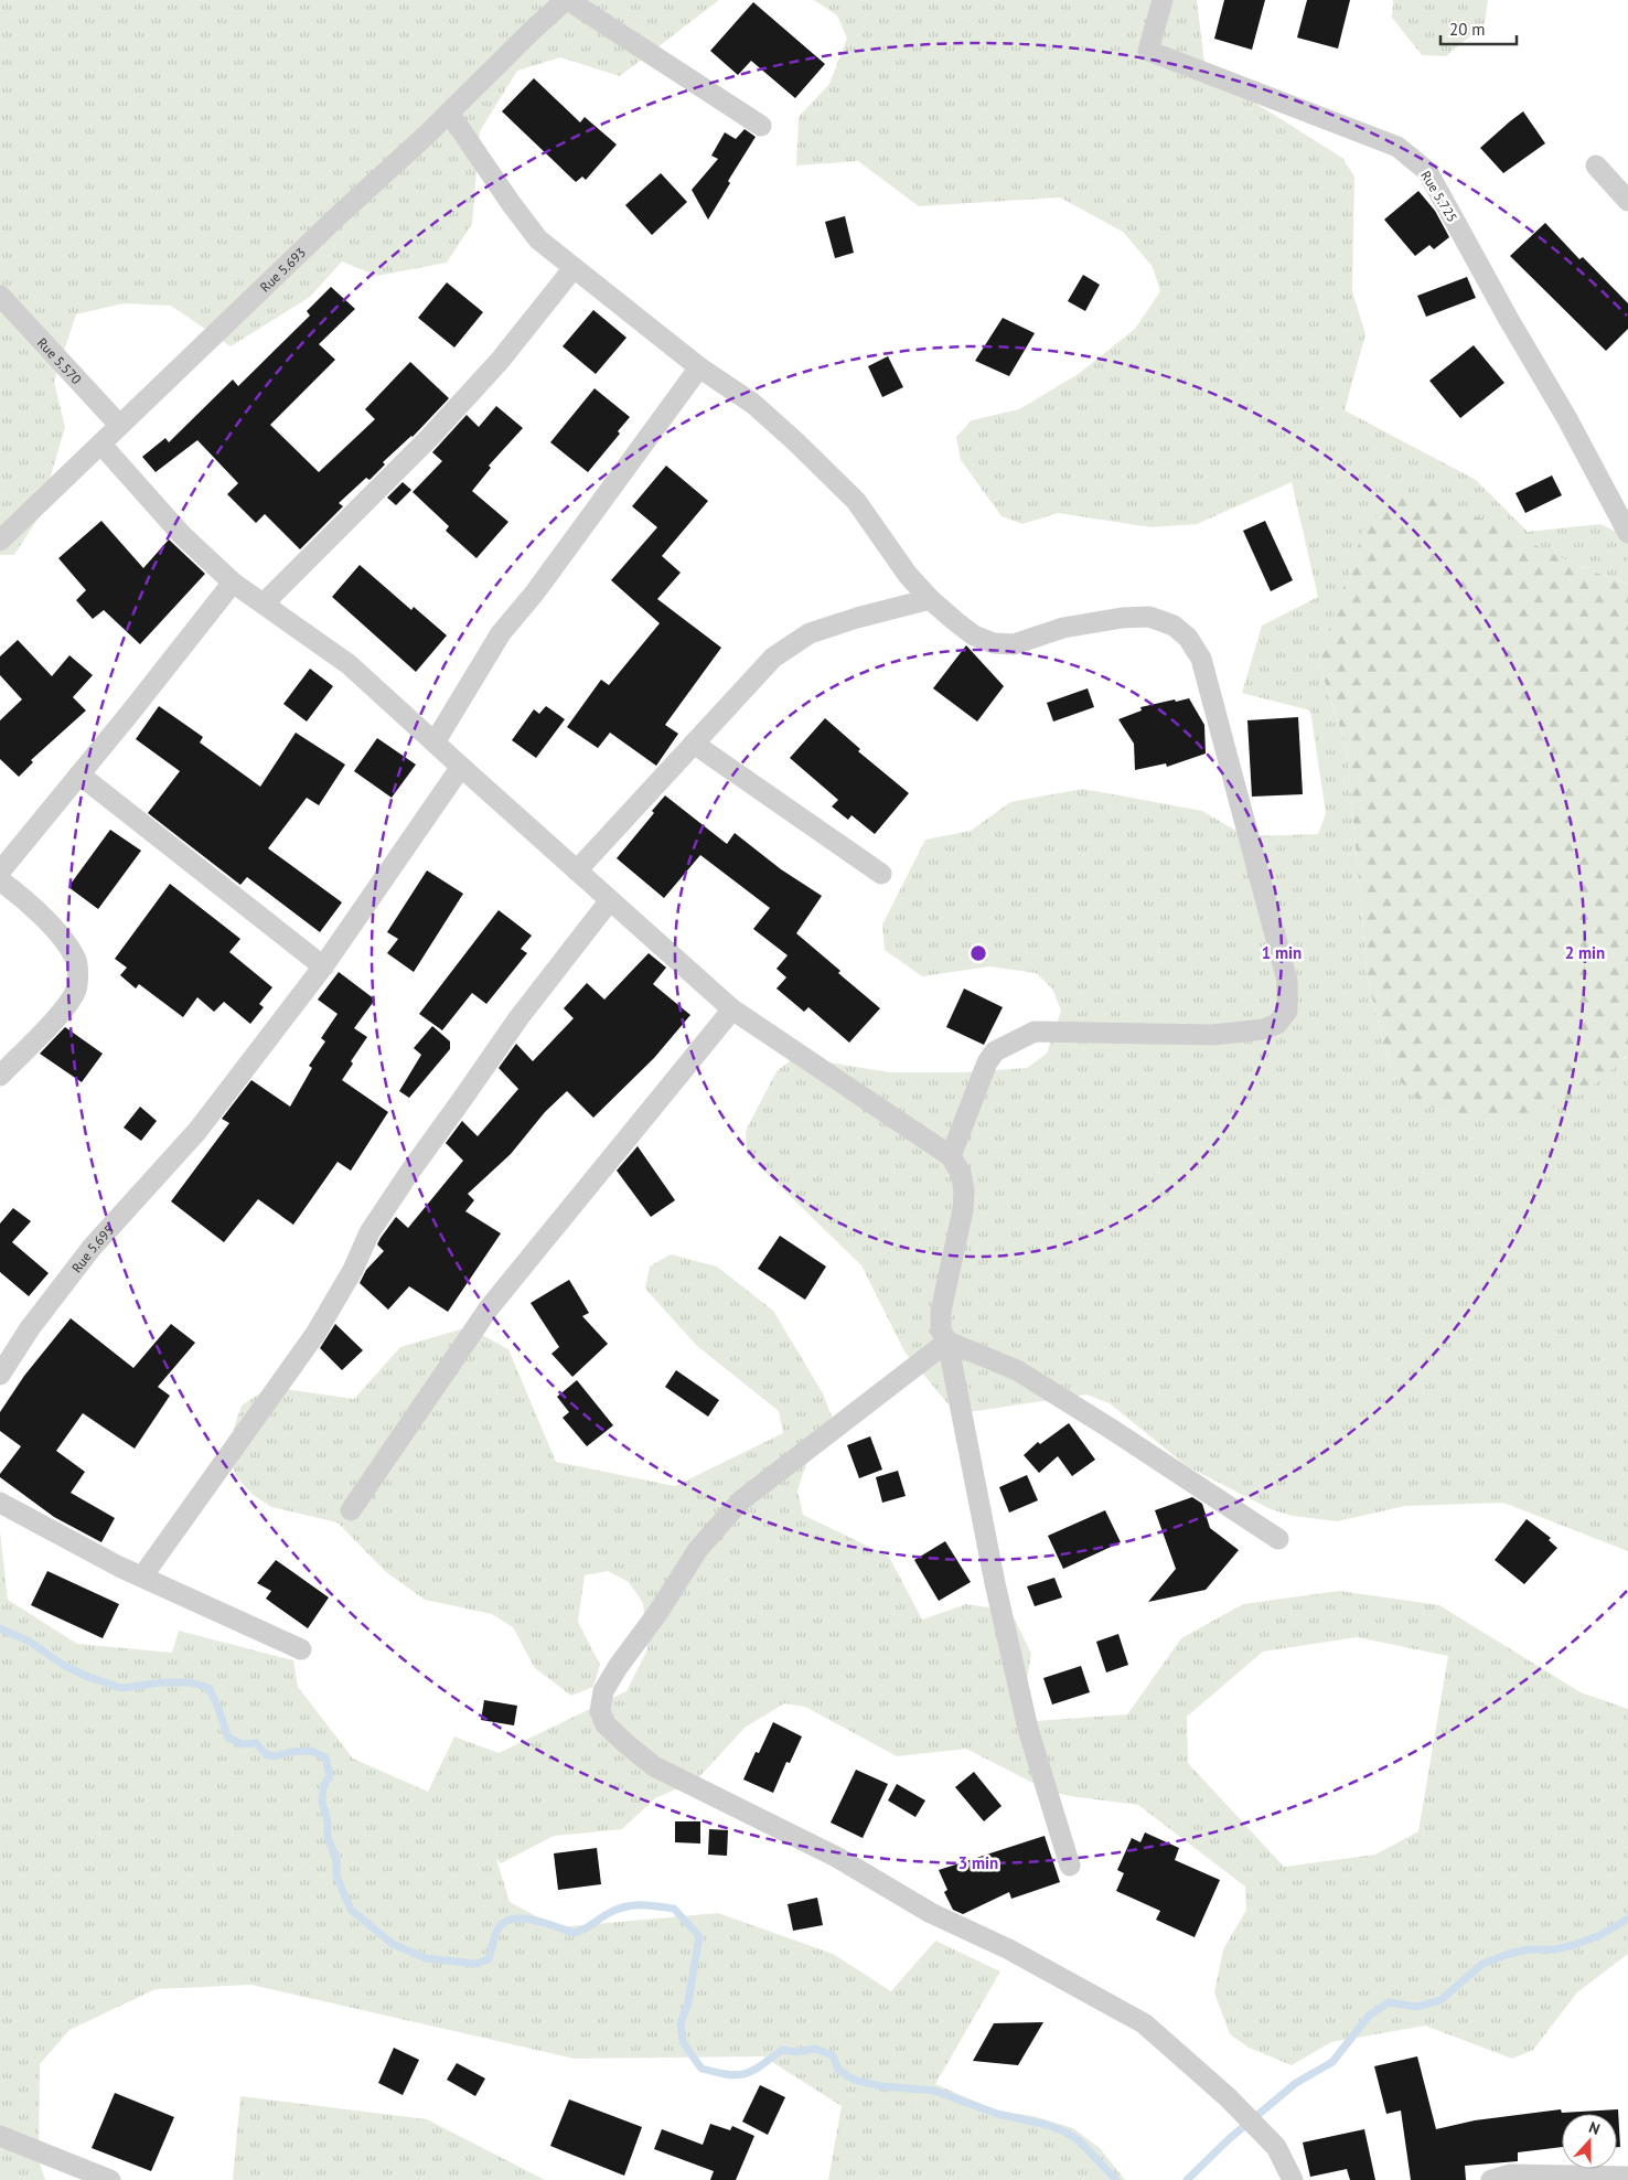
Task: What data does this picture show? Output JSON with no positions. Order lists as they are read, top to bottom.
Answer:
{
  "streets": {
    "street": [
      "Rue 5.725",
      "Rue 5.693",
      "Rue 5.570",
      "Rue 5.695"
    ]
  },
  "crossings": [
    ["Rue 5.693", "Rue 5.570"]
  ],
  "scale_bar": "20 m",
  "north": "top",
  "rings": ["1 min", "2 min", "3 min"]
}
